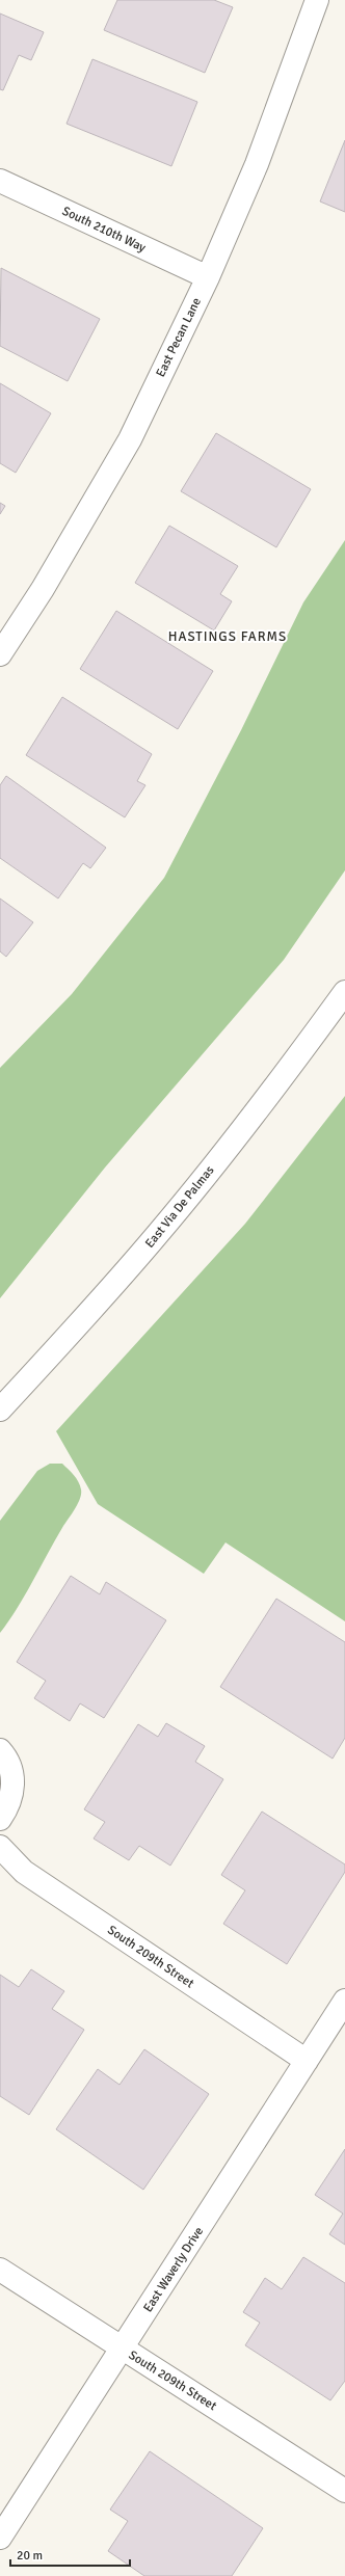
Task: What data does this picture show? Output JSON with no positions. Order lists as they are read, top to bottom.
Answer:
{
  "streets": {
    "street": [
      "South 210th Way",
      "East Pecan Lane",
      "East Via De Palmas",
      "South 209th Street",
      "East Waverly Drive"
    ]
  },
  "crossings": [
    ["South 210th Way", "East Pecan Lane"],
    ["South 209th Street", "East Waverly Drive"]
  ],
  "districts": ["HASTINGS FARMS"],
  "scale_bar": "20 m"
}
